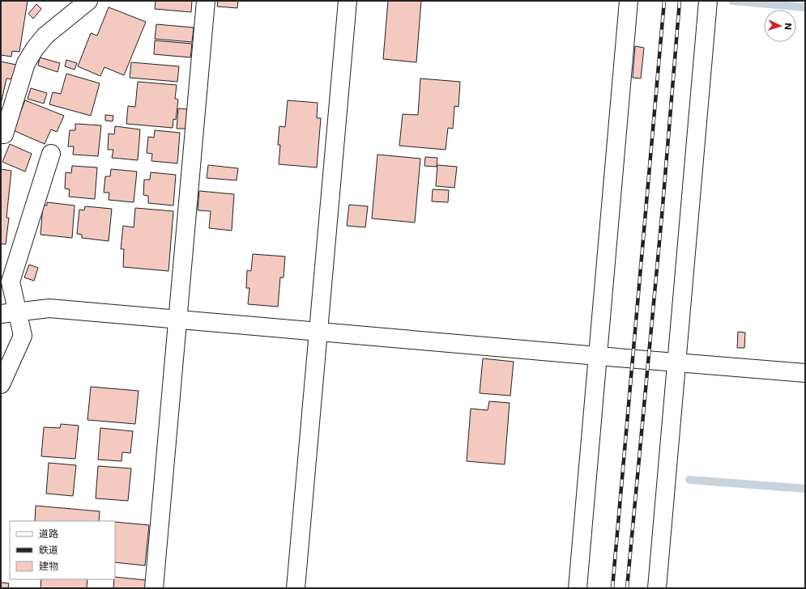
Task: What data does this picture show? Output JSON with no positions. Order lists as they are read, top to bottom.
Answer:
{
  "legend": ["道路", "鉄道", "建物"],
  "north": "right"
}
